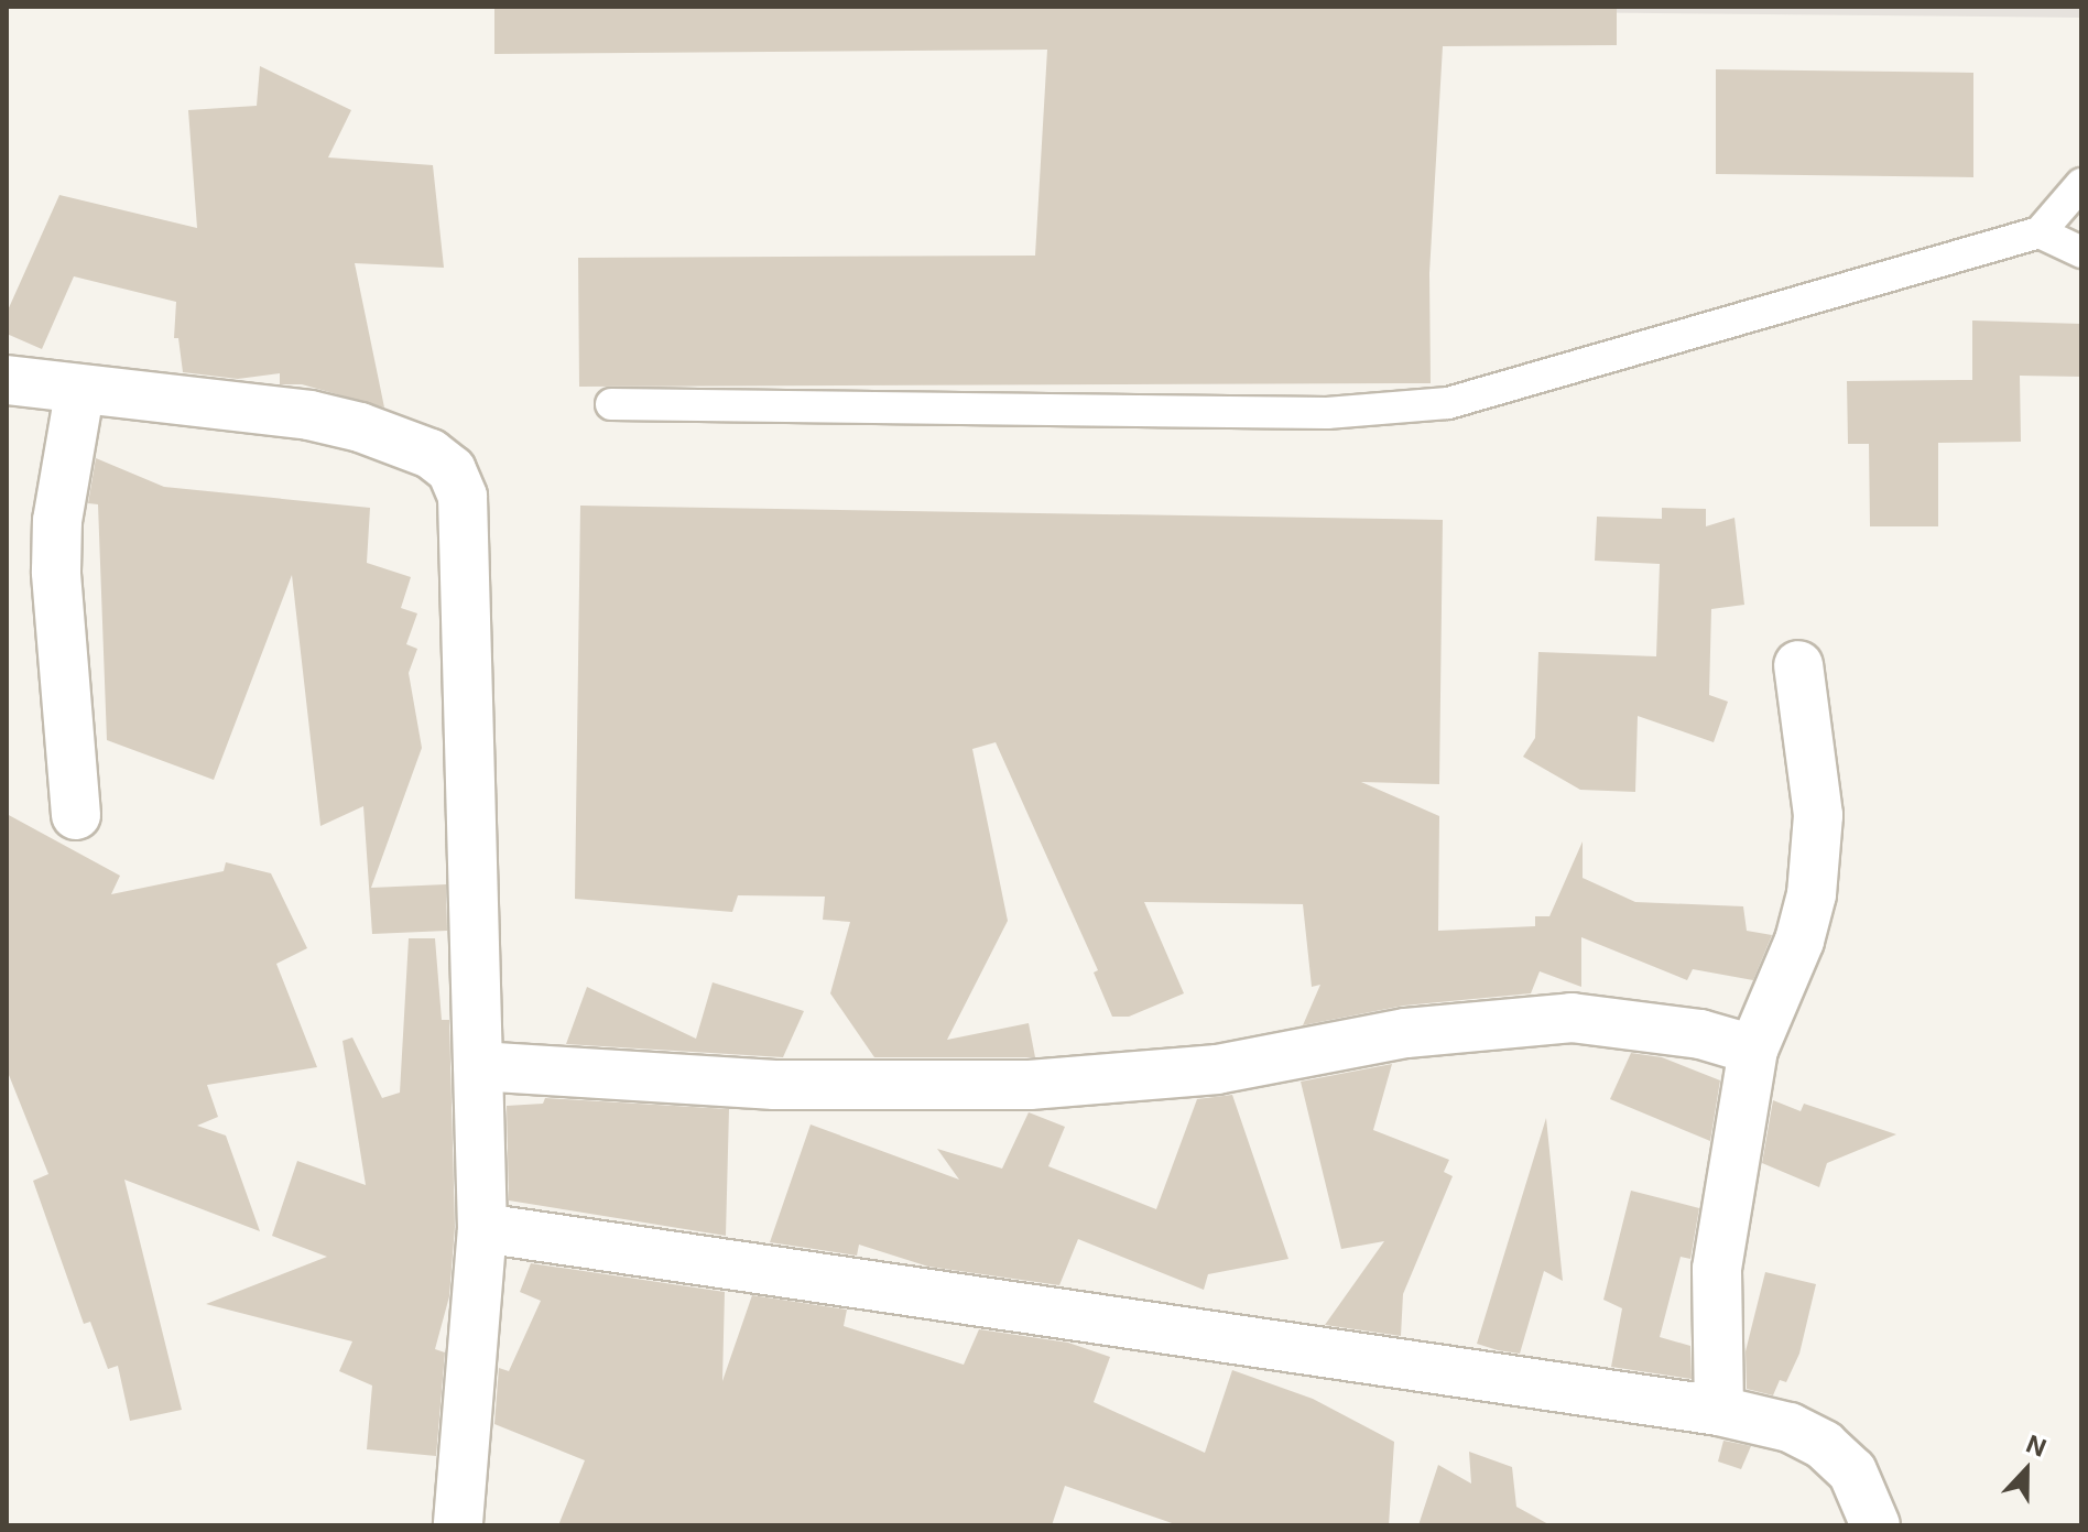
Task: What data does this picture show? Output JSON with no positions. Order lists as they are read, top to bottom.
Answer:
{
  "north": "top"
}
